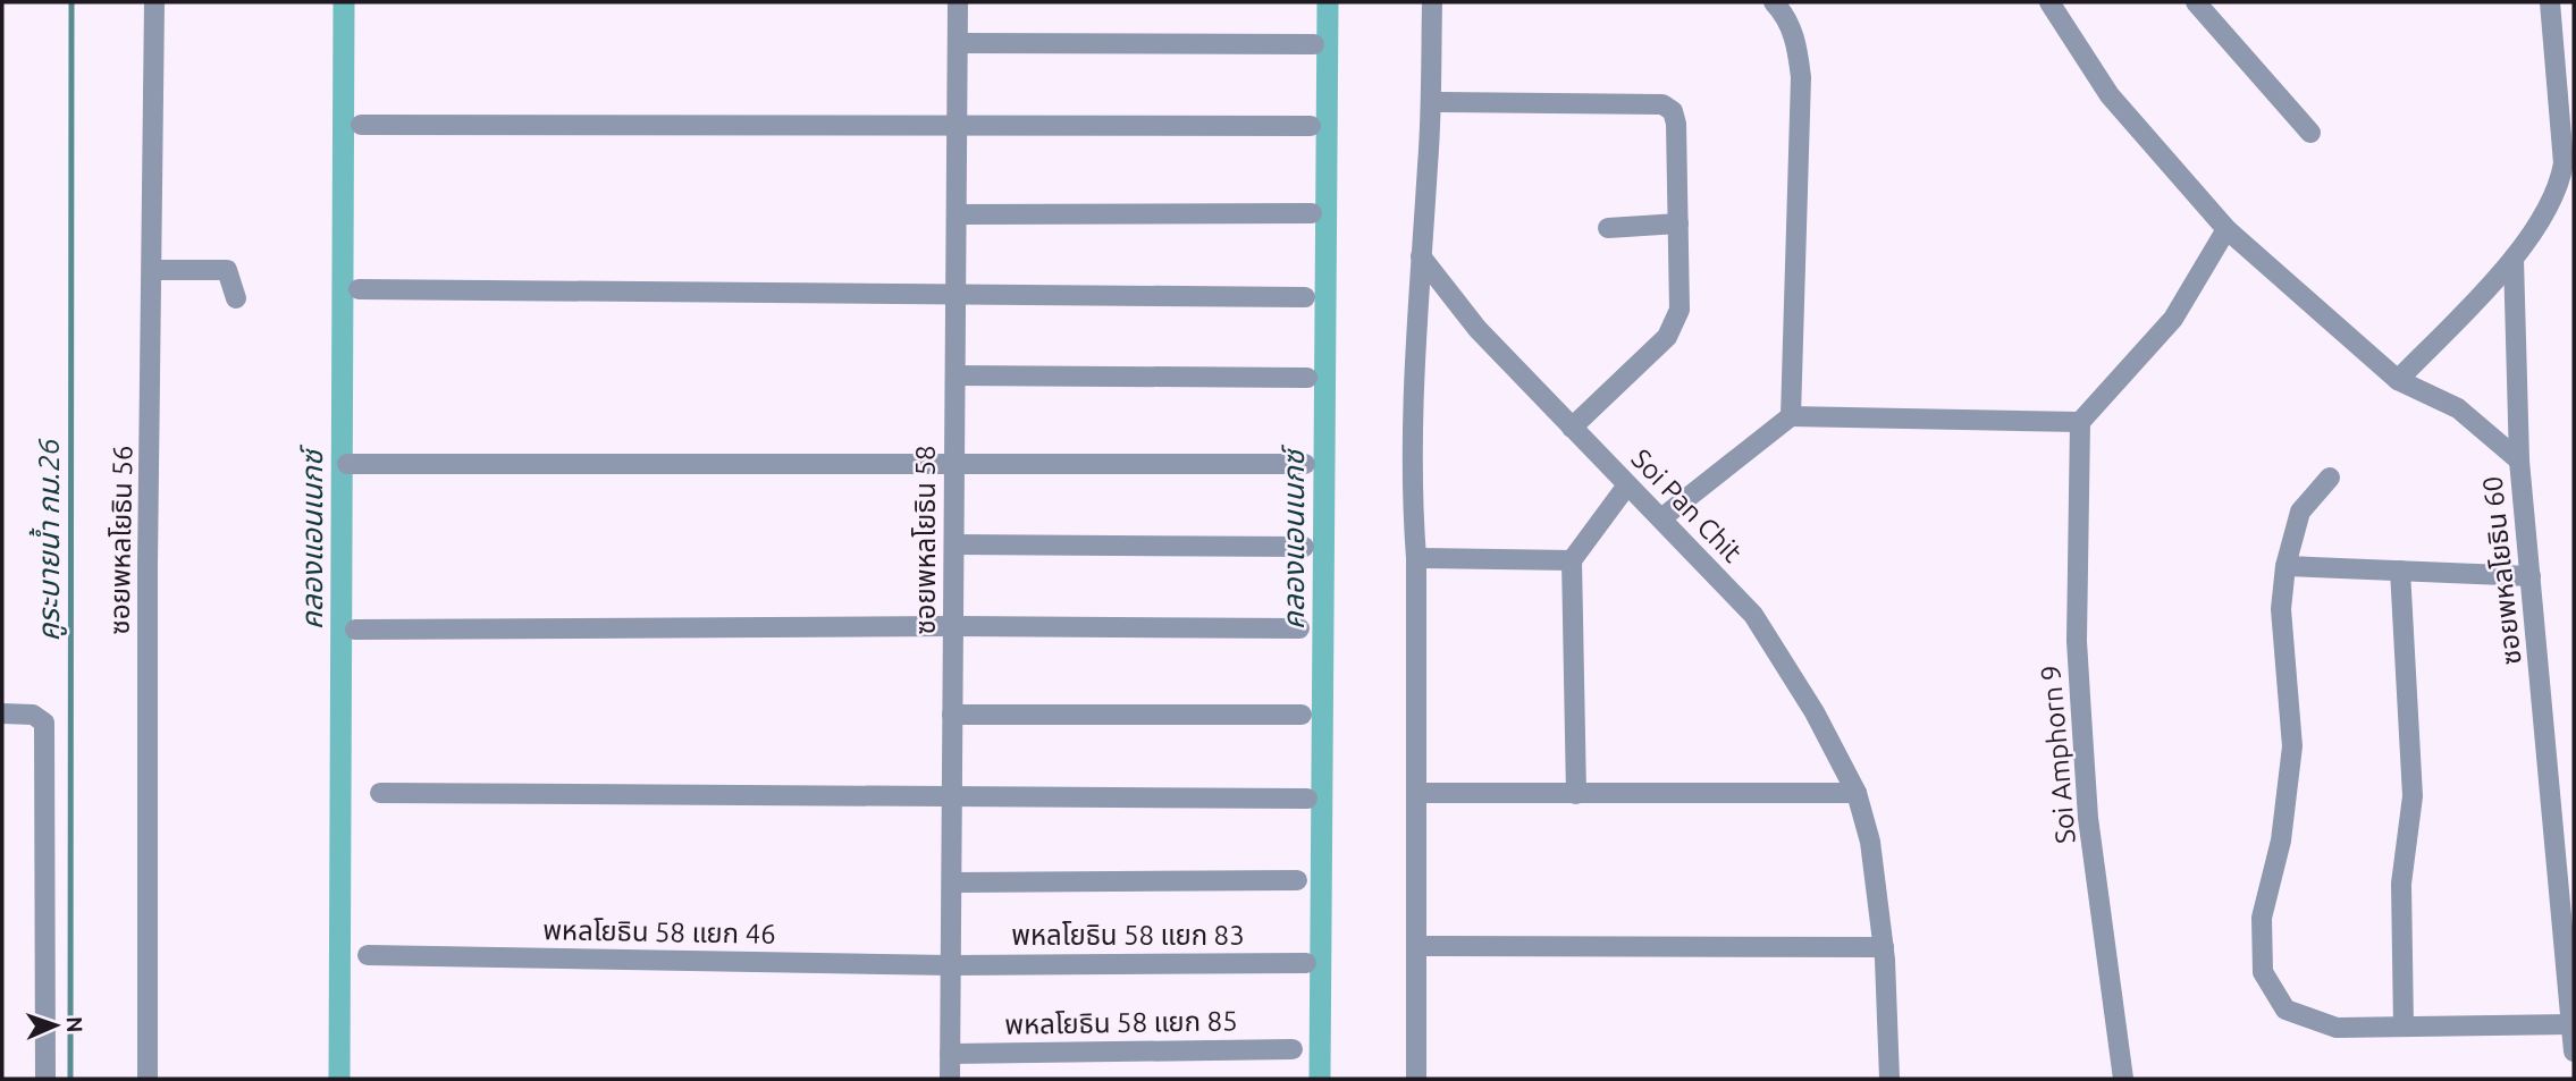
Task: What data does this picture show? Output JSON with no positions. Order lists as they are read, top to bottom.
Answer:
{
  "streets": {
    "street": [
      "Soi Pan Chit",
      "ซอยพหลโยธิน 56",
      "ซอยพหลโยธิน 58",
      "ซอยพหลโยธิน 60",
      "Soi Amphorn 9",
      "พหลโยธิน 58 แยก 46",
      "พหลโยธิน 58 แยก 83",
      "พหลโยธิน 58 แยก 85"
    ]
  },
  "crossings": [
    ["ซอยพหลโยธิน 58", "พหลโยธิน 58 แยก 46"],
    ["ซอยพหลโยธิน 58", "พหลโยธิน 58 แยก 83"],
    ["ซอยพหลโยธิน 58", "พหลโยธิน 58 แยก 85"],
    ["พหลโยธิน 58 แยก 46", "พหลโยธิน 58 แยก 83"]
  ],
  "water": ["คูระบายน้ำ กม.26", "คลองแอนเนกซ์"],
  "north": "right"
}
